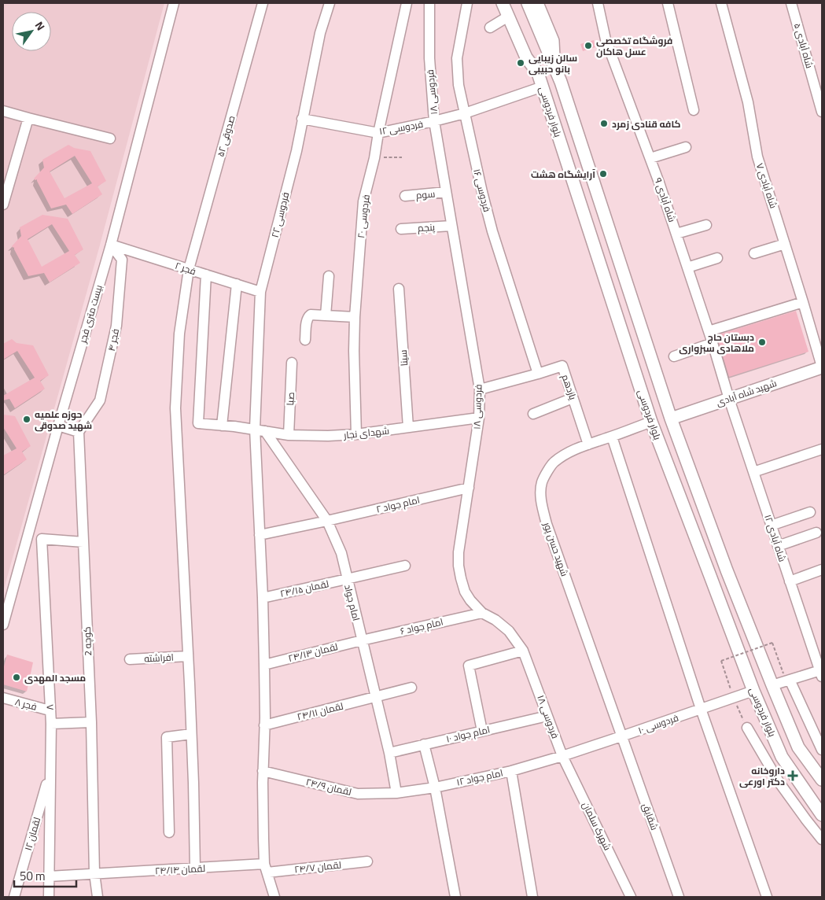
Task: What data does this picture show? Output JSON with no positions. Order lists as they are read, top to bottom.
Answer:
{
  "streets": {
    "main road": ["بلوار فردوسی", "شهید شاه آبادی"],
    "street": [
      "شاه آبادی ۵",
      "فردوسی ۱۸",
      "فردوسی ۱۲",
      "صدوقی ۵۲",
      "شاه آبادی ۷",
      "فردوسی ۱۶",
      "سوم",
      "شاه آبادی ۹",
      "فردوسی ۲۲",
      "فردوسی ۲۰",
      "پنجم",
      "فجر ۲",
      "بیست متری فجر",
      "فجر ۴",
      "سینا",
      "یازدهم",
      "صبا",
      "شهدای نجار",
      "امام جواد ۲",
      "شاه آبادی ۱۲",
      "شهید حسن پور",
      "لقمان ۲۴/۱۵",
      "امام جواد",
      "امام جواد ۶",
      "کوچه 2",
      "لقمان ۲۴/۱۳",
      "افراشته",
      "فجر ۸",
      "۸",
      "لقمان ۲۴/۱۱",
      "فردوسی ۱۰",
      "امام جواد ۱۰",
      "امام جواد ۱۲",
      "لقمان ۲۴/۹",
      "شقایق",
      "شهرک سلمان",
      "لقمان ۱۲",
      "لقمان ۲۴/۷",
      "لقمان ۲۴/۱۴"
    ]
  },
  "crossings": [
    ["فردوسی ۱۸", "فردوسی ۱۲"],
    ["فردوسی ۱۸", "سوم"],
    ["فردوسی ۱۸", "پنجم"],
    ["فردوسی ۱۸", "یازدهم"],
    ["فردوسی ۱۸", "شهدای نجار"],
    ["فردوسی ۱۸", "امام جواد ۲"],
    ["فردوسی ۱۸", "امام جواد ۶"],
    ["فردوسی ۱۸", "فردوسی ۱۰"],
    ["فردوسی ۱۸", "امام جواد ۱۰"],
    ["فردوسی ۱۸", "امام جواد ۱۲"],
    ["فردوسی ۱۸", "شهرک سلمان"],
    ["بلوار فردوسی", "فردوسی ۱۲"],
    ["بلوار فردوسی", "شهید شاه آبادی"],
    ["بلوار فردوسی", "شهید حسن پور"],
    ["بلوار فردوسی", "فردوسی ۱۰"],
    ["فردوسی ۱۲", "فردوسی ۱۶"],
    ["فردوسی ۱۲", "فردوسی ۲۲"],
    ["فردوسی ۱۲", "فردوسی ۲۰"],
    ["صدوقی ۵۲", "فجر ۲"],
    ["صدوقی ۵۲", "افراشته"],
    ["صدوقی ۵۲", "لقمان ۲۴/۱۴"],
    ["شاه آبادی ۷", "شهید شاه آبادی"],
    ["فردوسی ۱۶", "یازدهم"],
    ["شاه آبادی ۹", "شهید شاه آبادی"],
    ["شاه آبادی ۹", "شاه آبادی ۱۲"],
    ["فردوسی ۲۲", "فجر ۲"],
    ["فردوسی ۲۲", "شهدای نجار"],
    ["فردوسی ۲۲", "امام جواد ۲"],
    ["فردوسی ۲۲", "لقمان ۲۴/۱۵"],
    ["فردوسی ۲۲", "لقمان ۲۴/۱۳"],
    ["فردوسی ۲۲", "لقمان ۲۴/۱۱"],
    ["فردوسی ۲۲", "لقمان ۲۴/۹"],
    ["فردوسی ۲۲", "لقمان ۲۴/۷"],
    ["فردوسی ۲۲", "لقمان ۲۴/۱۴"],
    ["فردوسی ۲۰", "شهدای نجار"],
    ["فجر ۲", "بیست متری فجر"],
    ["فجر ۲", "فجر ۴"],
    ["فجر ۲", "شهدای نجار"],
    ["بیست متری فجر", "فجر ۴"],
    ["فجر ۴", "کوچه 2"],
    ["سینا", "شهدای نجار"],
    ["یازدهم", "شهید حسن پور"],
    ["شهید شاه آبادی", "شاه آبادی ۱۲"],
    ["صبا", "شهدای نجار"],
    ["شهدای نجار", "امام جواد"],
    ["امام جواد ۲", "امام جواد"],
    ["شهید حسن پور", "فردوسی ۱۰"],
    ["شهید حسن پور", "شقایق"],
    ["لقمان ۲۴/۱۵", "امام جواد"],
    ["امام جواد", "امام جواد ۶"],
    ["امام جواد", "لقمان ۲۴/۱۳"],
    ["امام جواد", "لقمان ۲۴/۱۱"],
    ["امام جواد", "امام جواد ۱۰"],
    ["امام جواد", "امام جواد ۱۲"],
    ["امام جواد", "لقمان ۲۴/۹"],
    ["امام جواد ۶", "لقمان ۲۴/۱۳"],
    ["کوچه 2", "۸"],
    ["کوچه 2", "لقمان ۲۴/۱۴"],
    ["فجر ۸", "۸"],
    ["۸", "لقمان ۱۲"],
    ["۸", "لقمان ۲۴/۱۴"],
    ["فردوسی ۱۰", "امام جواد ۱۲"],
    ["فردوسی ۱۰", "شقایق"],
    ["فردوسی ۱۰", "شهرک سلمان"],
    ["امام جواد ۱۲", "لقمان ۲۴/۹"],
    ["امام جواد ۱۲", "شهرک سلمان"],
    ["لقمان ۲۴/۷", "لقمان ۲۴/۱۴"]
  ],
  "places": {
    "other": [
      "فروشگاه تخصصی عسل هاکان",
      "سالن زیبایی بانو حبیبی",
      "کافه قنادی زمرد",
      "آرایشگاه هشت",
      "دبستان حاج ملاهادی سبزواری",
      "حوزه علمیه شهید صدوقی",
      "مسجد المهدی"
    ],
    "health": ["داروخانه دکتر اورعی"]
  },
  "scale_bar": "50 m",
  "north": "top right"
}
